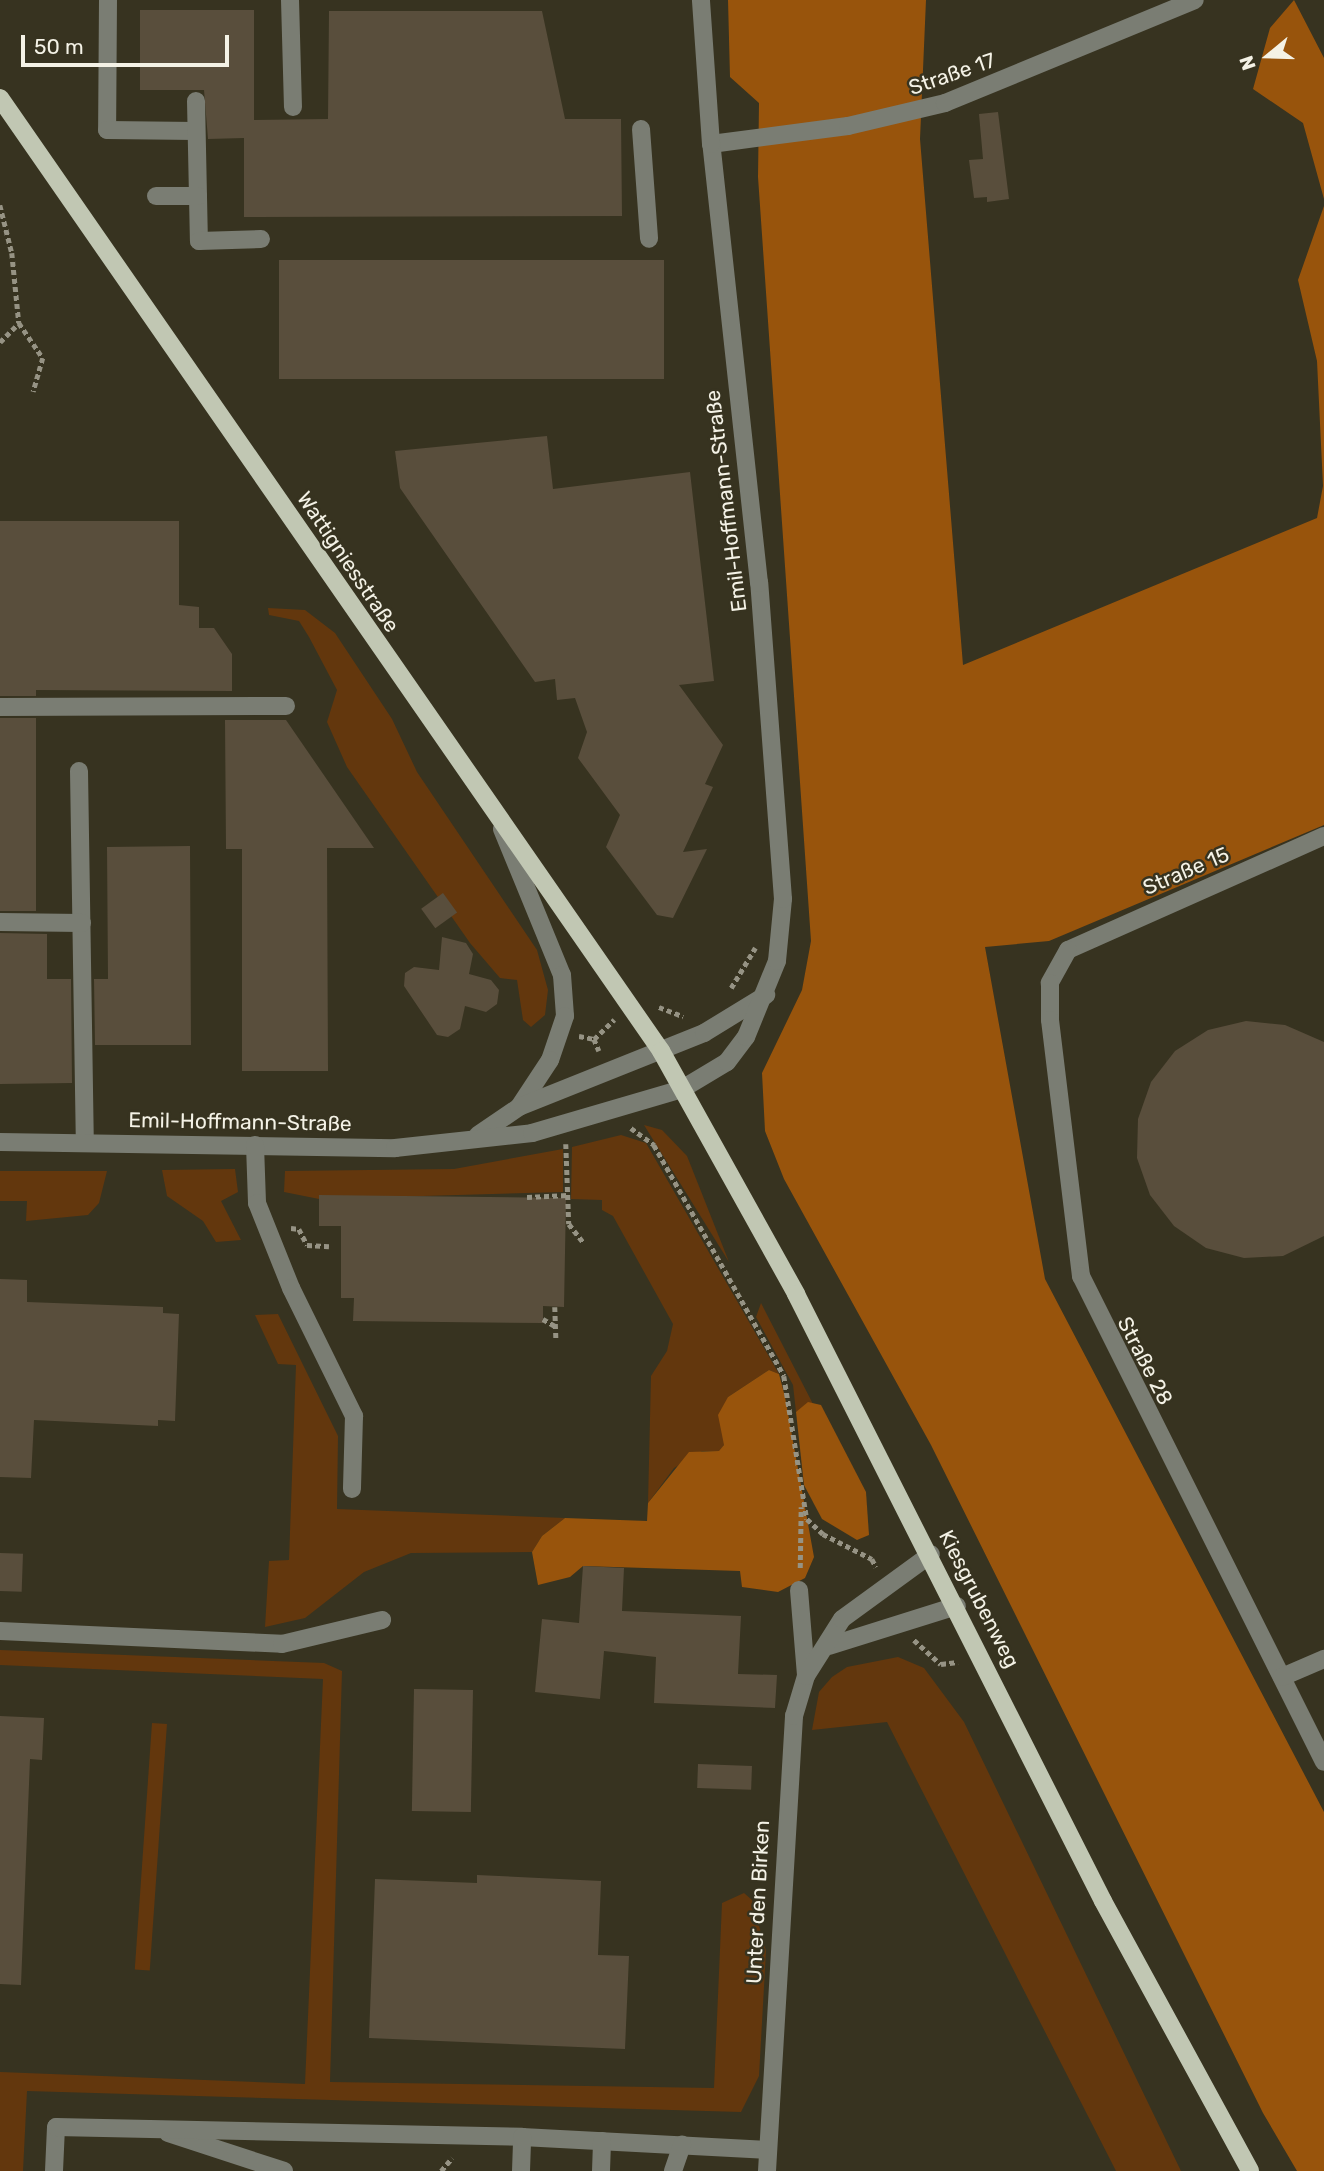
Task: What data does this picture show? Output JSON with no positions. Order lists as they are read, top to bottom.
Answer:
{
  "streets": {
    "main road": ["Wattigniesstraße", "Kiesgrubenweg"],
    "street": [
      "Straße 17",
      "Emil-Hoffmann-Straße",
      "Straße 15",
      "Straße 28",
      "Unter den Birken"
    ]
  },
  "crossings": [
    ["Straße 17", "Emil-Hoffmann-Straße"],
    ["Emil-Hoffmann-Straße", "Wattigniesstraße"],
    ["Emil-Hoffmann-Straße", "Kiesgrubenweg"],
    ["Wattigniesstraße", "Kiesgrubenweg"],
    ["Straße 15", "Straße 28"],
    ["Kiesgrubenweg", "Unter den Birken"]
  ],
  "scale_bar": "50 m",
  "north": "left"
}
